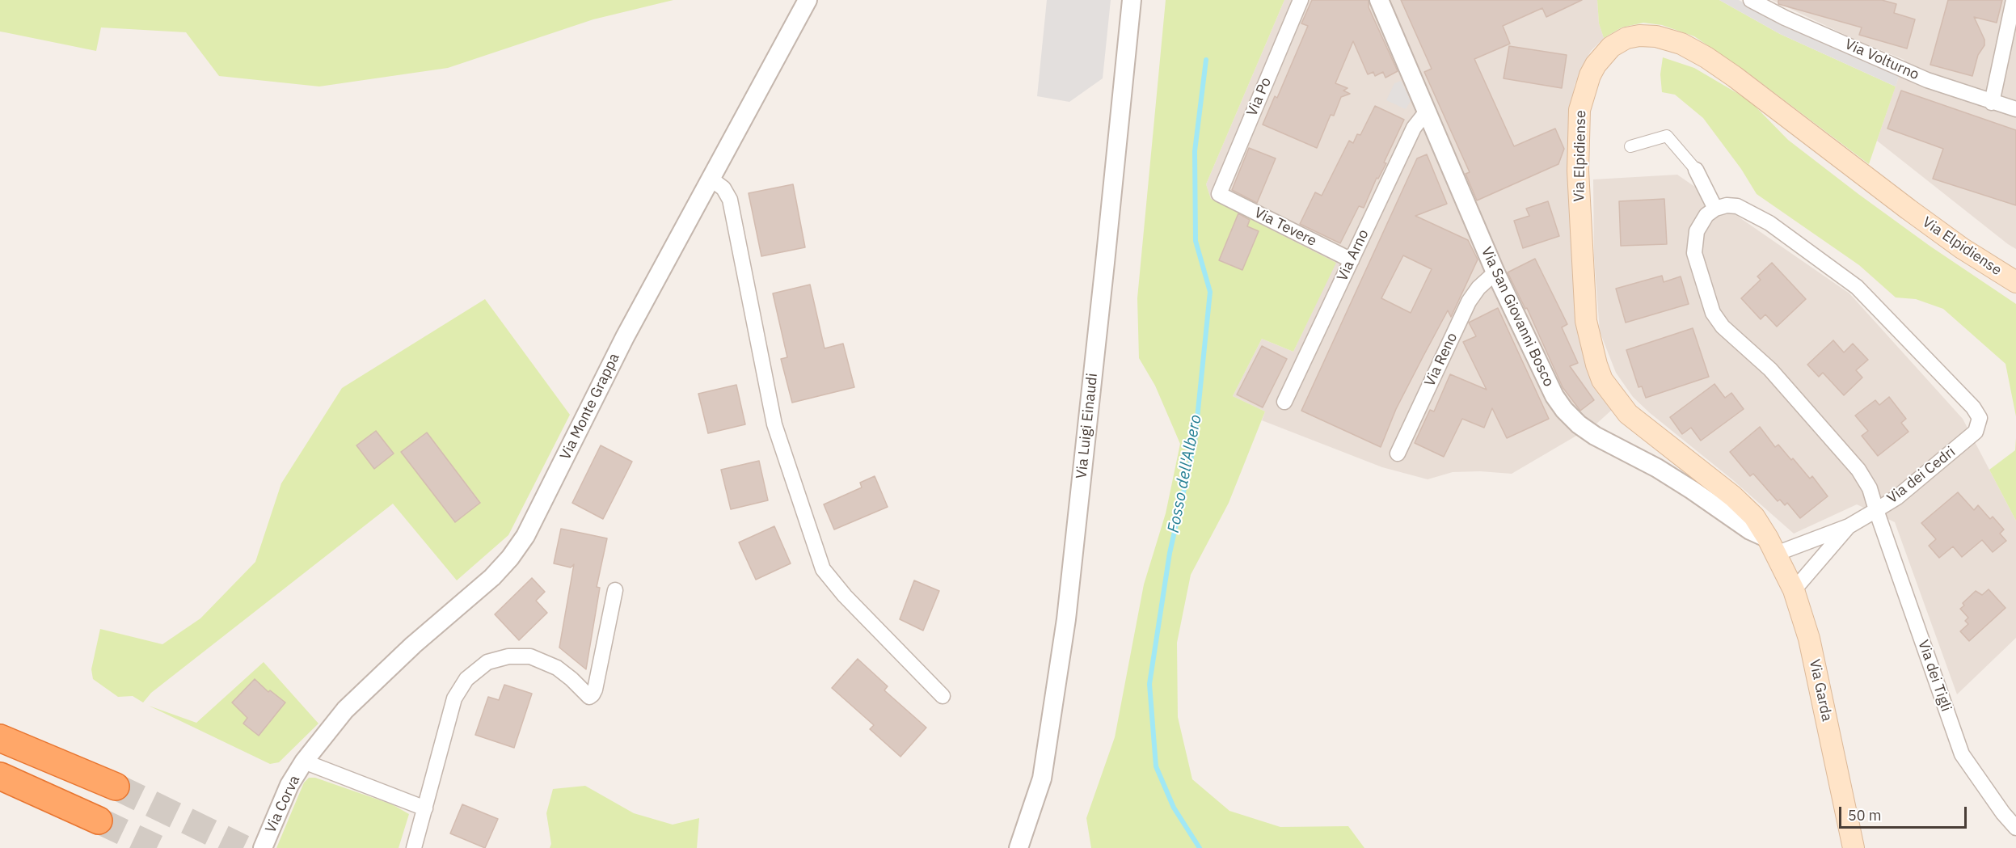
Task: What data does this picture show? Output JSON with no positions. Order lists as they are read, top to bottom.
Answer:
{
  "streets": {
    "main road": ["Via Elpidiense", "Via Garda"],
    "street": [
      "Via Volturno",
      "Via Po",
      "Via Tevere",
      "Via Arno",
      "Via San Giovanni Bosco",
      "Via Reno",
      "Via Monte Grappa",
      "Via Luigi Einaudi",
      "Via dei Cedri",
      "Via dei Tigli",
      "Via Corva"
    ]
  },
  "crossings": [
    ["Via Po", "Via Tevere"],
    ["Via Elpidiense", "Via San Giovanni Bosco"],
    ["Via Elpidiense", "Via Garda"],
    ["Via Tevere", "Via Arno"],
    ["Via Arno", "Via San Giovanni Bosco"],
    ["Via San Giovanni Bosco", "Via Reno"],
    ["Via San Giovanni Bosco", "Via Garda"],
    ["Via Monte Grappa", "Via Corva"],
    ["Via dei Cedri", "Via dei Tigli"]
  ],
  "water": ["Fosso dell'Albero"],
  "scale_bar": "50 m"
}
